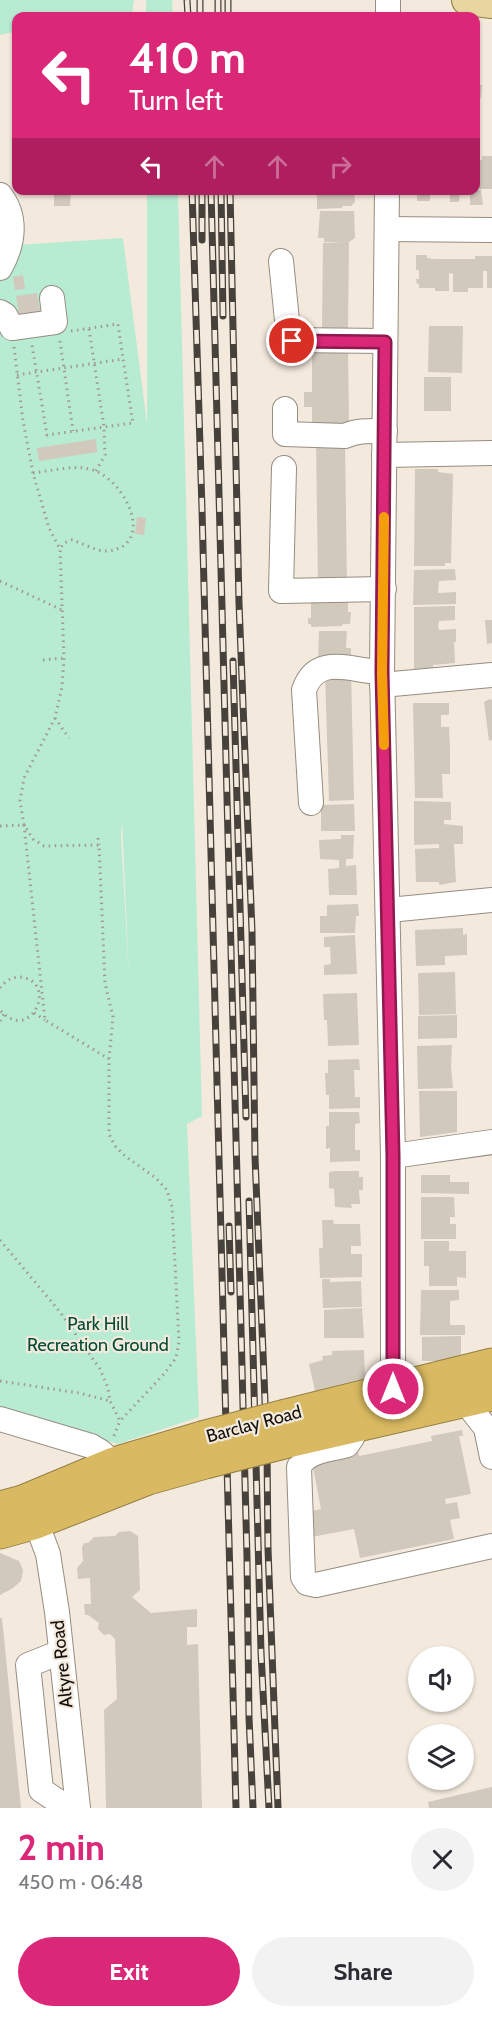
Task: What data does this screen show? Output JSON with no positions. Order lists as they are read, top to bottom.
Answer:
{
  "streets": {
    "highway": ["Barclay Road"],
    "street": ["Altyre Road"]
  },
  "crossings": [
    ["Barclay Road", "Altyre Road"]
  ],
  "parks": ["Park Hill Recreation Ground"],
  "page": {
    "turn": ["410 m", "Turn left"],
    "heading": ["2 min", "450 m · 06:48"],
    "buttons": ["Exit", "Share"]
  }
}
